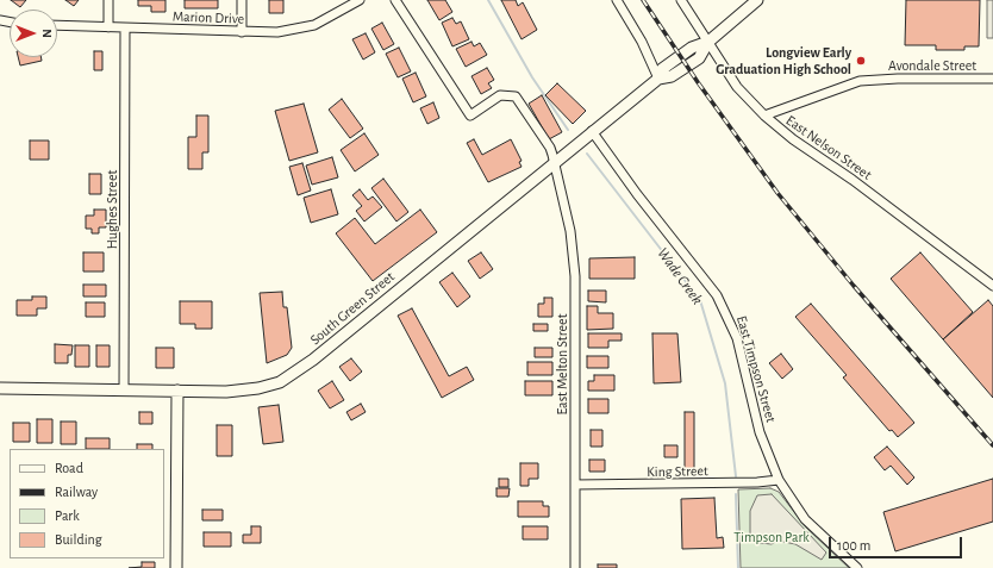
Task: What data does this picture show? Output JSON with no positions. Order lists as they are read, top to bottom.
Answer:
{
  "streets": {
    "street": [
      "Marion Drive",
      "Avondale Street",
      "East Nelson Street",
      "Hughes Street",
      "South Green Street",
      "East Melton Street",
      "East Timpson Street",
      "King Street"
    ]
  },
  "crossings": [
    ["Marion Drive", "Hughes Street"],
    ["Avondale Street", "East Nelson Street"],
    ["East Nelson Street", "South Green Street"],
    ["Hughes Street", "South Green Street"],
    ["South Green Street", "East Melton Street"],
    ["South Green Street", "East Timpson Street"],
    ["East Melton Street", "King Street"],
    ["East Timpson Street", "King Street"]
  ],
  "water": ["Wade Creek"],
  "parks": ["Timpson Park"],
  "places": ["Longview Early Graduation High School"],
  "legend": [
    "Road",
    "Railway",
    "Park",
    "Building"
  ],
  "scale_bar": "100 m",
  "north": "right"
}
